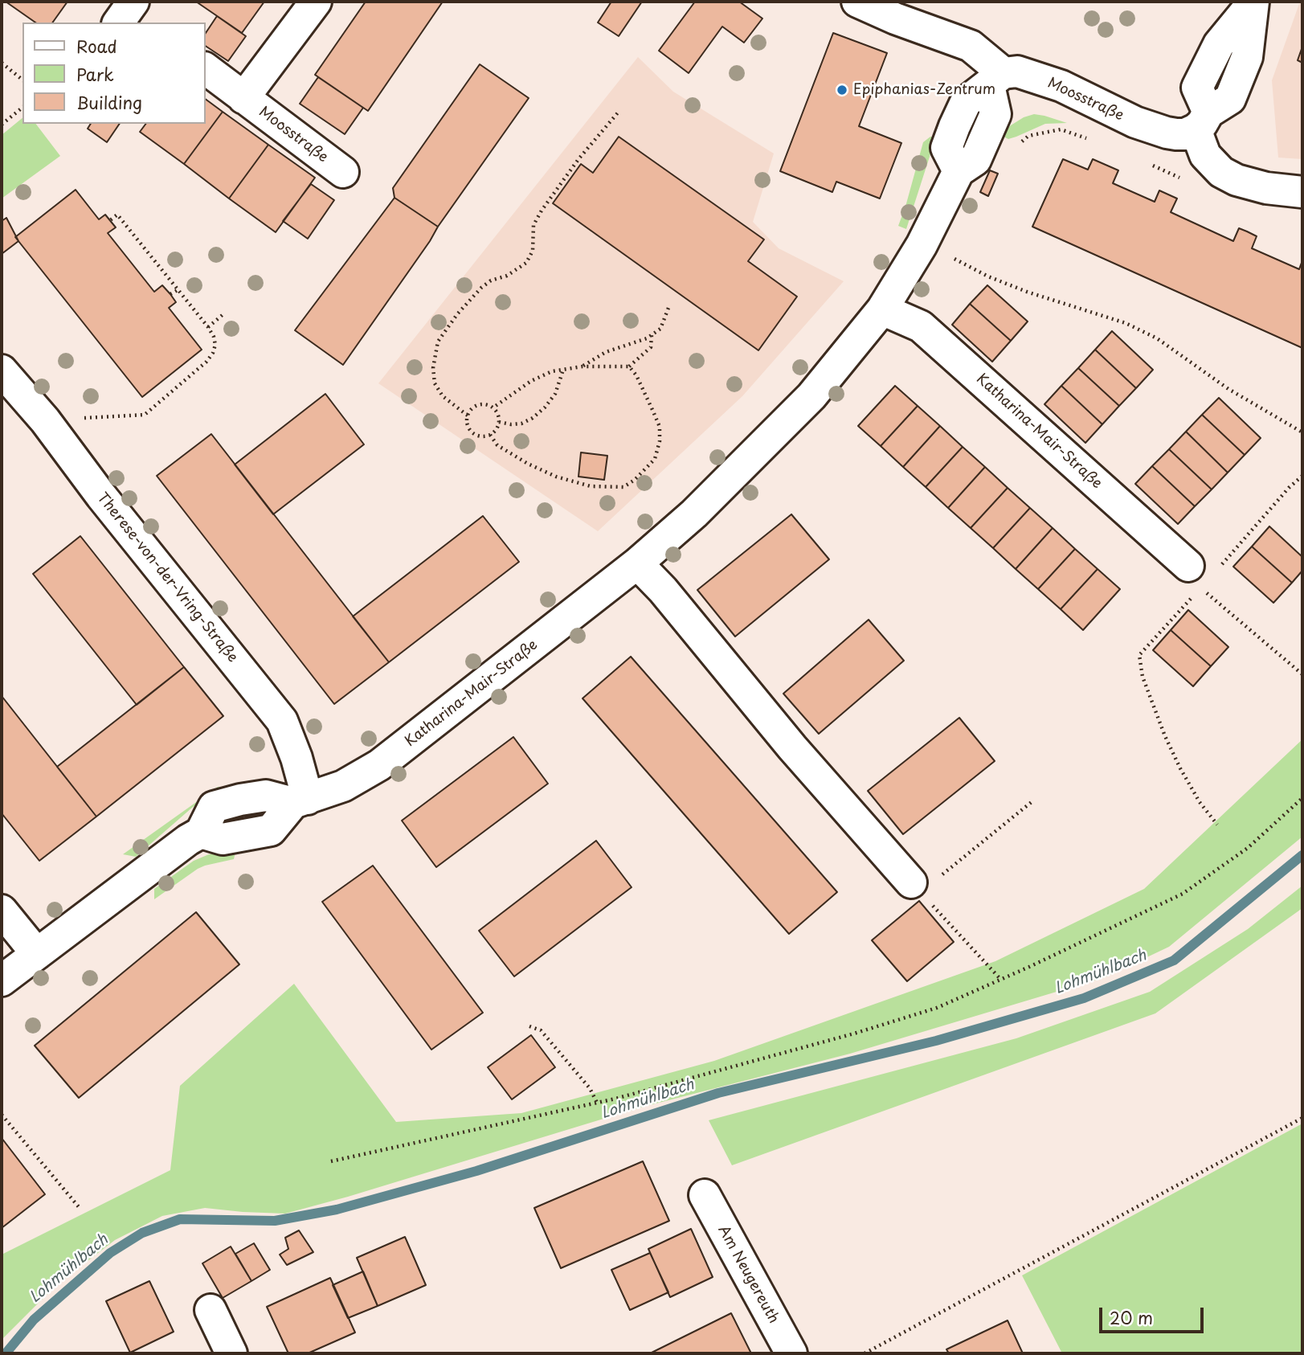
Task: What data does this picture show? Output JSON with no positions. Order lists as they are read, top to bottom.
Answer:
{
  "streets": {
    "street": [
      "Moosstraße",
      "Katharina-Mair-Straße",
      "Therese-von-der-Vring-Straße",
      "Am Neugereuth"
    ]
  },
  "crossings": [
    ["Moosstraße", "Katharina-Mair-Straße"],
    ["Katharina-Mair-Straße", "Therese-von-der-Vring-Straße"]
  ],
  "water": ["Lohmühlbach"],
  "places": ["Epiphanias-Zentrum"],
  "legend": ["Road", "Park", "Building"],
  "scale_bar": "20 m"
}
